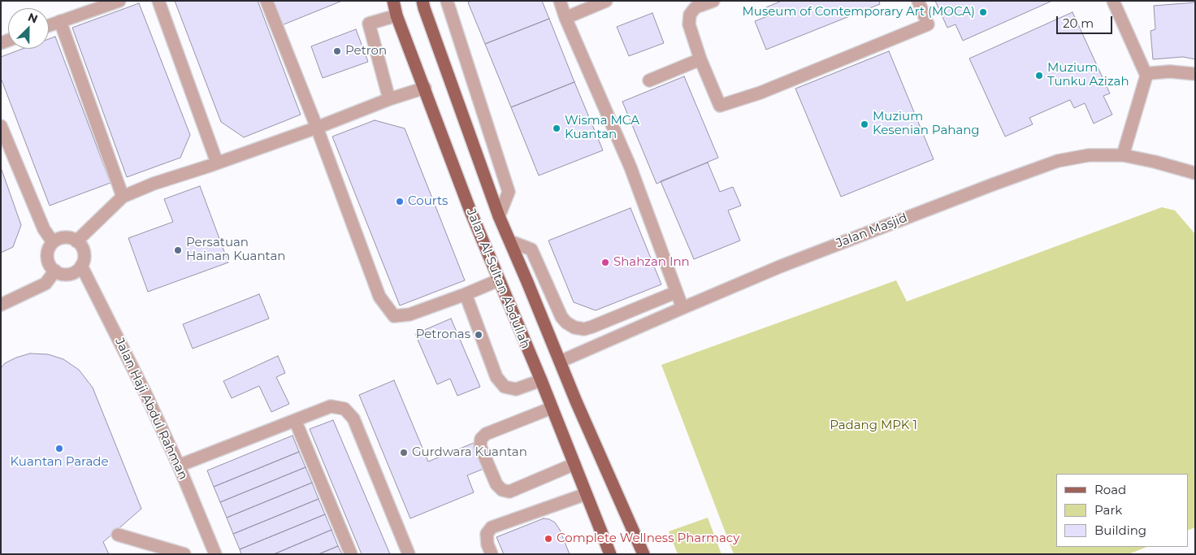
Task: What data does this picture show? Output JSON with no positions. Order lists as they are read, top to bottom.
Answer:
{
  "streets": {
    "main road": ["Jalan Al-Sultan Abdullah"],
    "street": ["Jalan Masjid", "Jalan Haji Abdul Rahman"]
  },
  "crossings": [
    ["Jalan Masjid", "Jalan Al-Sultan Abdullah"]
  ],
  "parks": ["Padang MPK 1"],
  "places": [
    "Museum of Contemporary Art (MOCA)",
    "Petron",
    "Muzium Tunku Azizah",
    "Muzium Kesenian Pahang",
    "Wisma MCA Kuantan",
    "Courts",
    "Persatuan Hainan Kuantan",
    "Shahzan Inn",
    "Petronas",
    "Kuantan Parade",
    "Gurdwara Kuantan",
    "Complete Wellness Pharmacy"
  ],
  "legend": ["Road", "Park", "Building"],
  "scale_bar": "20 m",
  "north": "top right"
}
